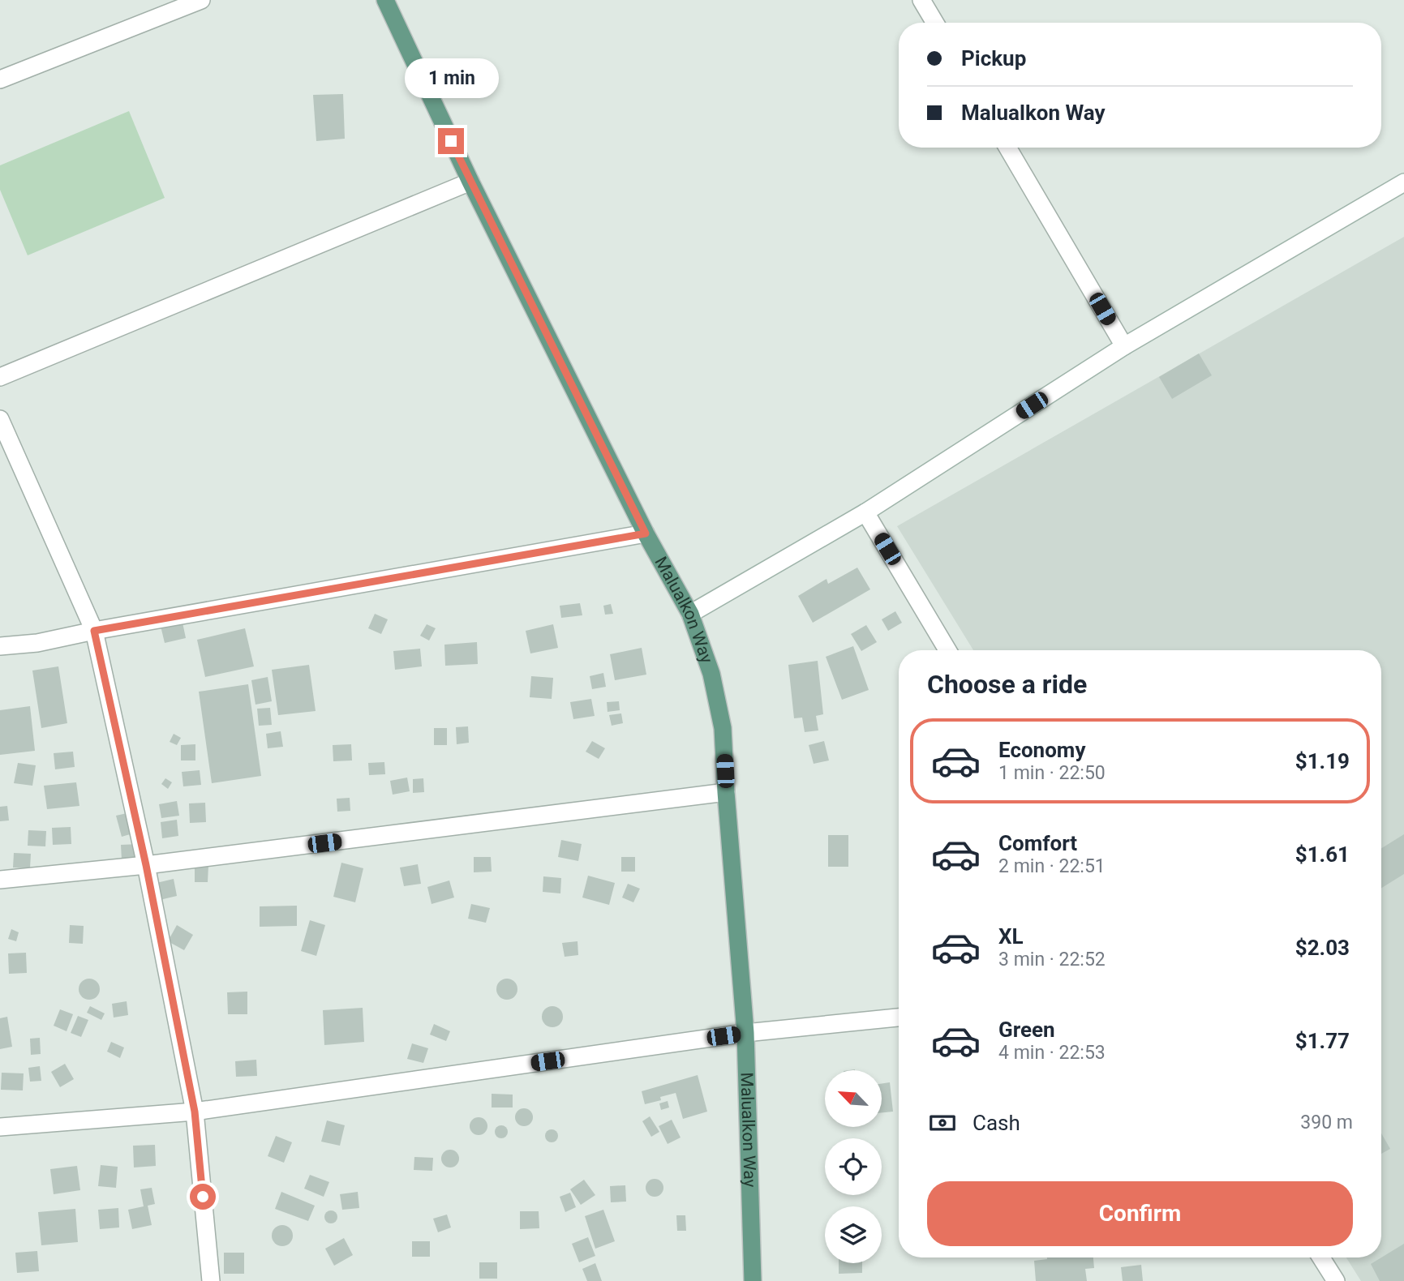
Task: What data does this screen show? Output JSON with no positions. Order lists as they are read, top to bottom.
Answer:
{
  "streets": {
    "main road": ["Malualkon Way"]
  },
  "north": "top left",
  "page": {
    "banner": ["Pickup", "Malualkon Way"],
    "bubble": "1 min",
    "heading": "Choose a ride",
    "list": [
      {
        "name": "Economy",
        "note": "1 min · 22:50",
        "value": "$1.19"
      },
      {
        "name": "Comfort",
        "note": "2 min · 22:51",
        "value": "$1.61"
      },
      {
        "name": "XL",
        "note": "3 min · 22:52",
        "value": "$2.03"
      },
      {
        "name": "Green",
        "note": "4 min · 22:53",
        "value": "$1.77"
      }
    ],
    "pay": ["Cash", "390 m"],
    "buttons": "Confirm"
  }
}
